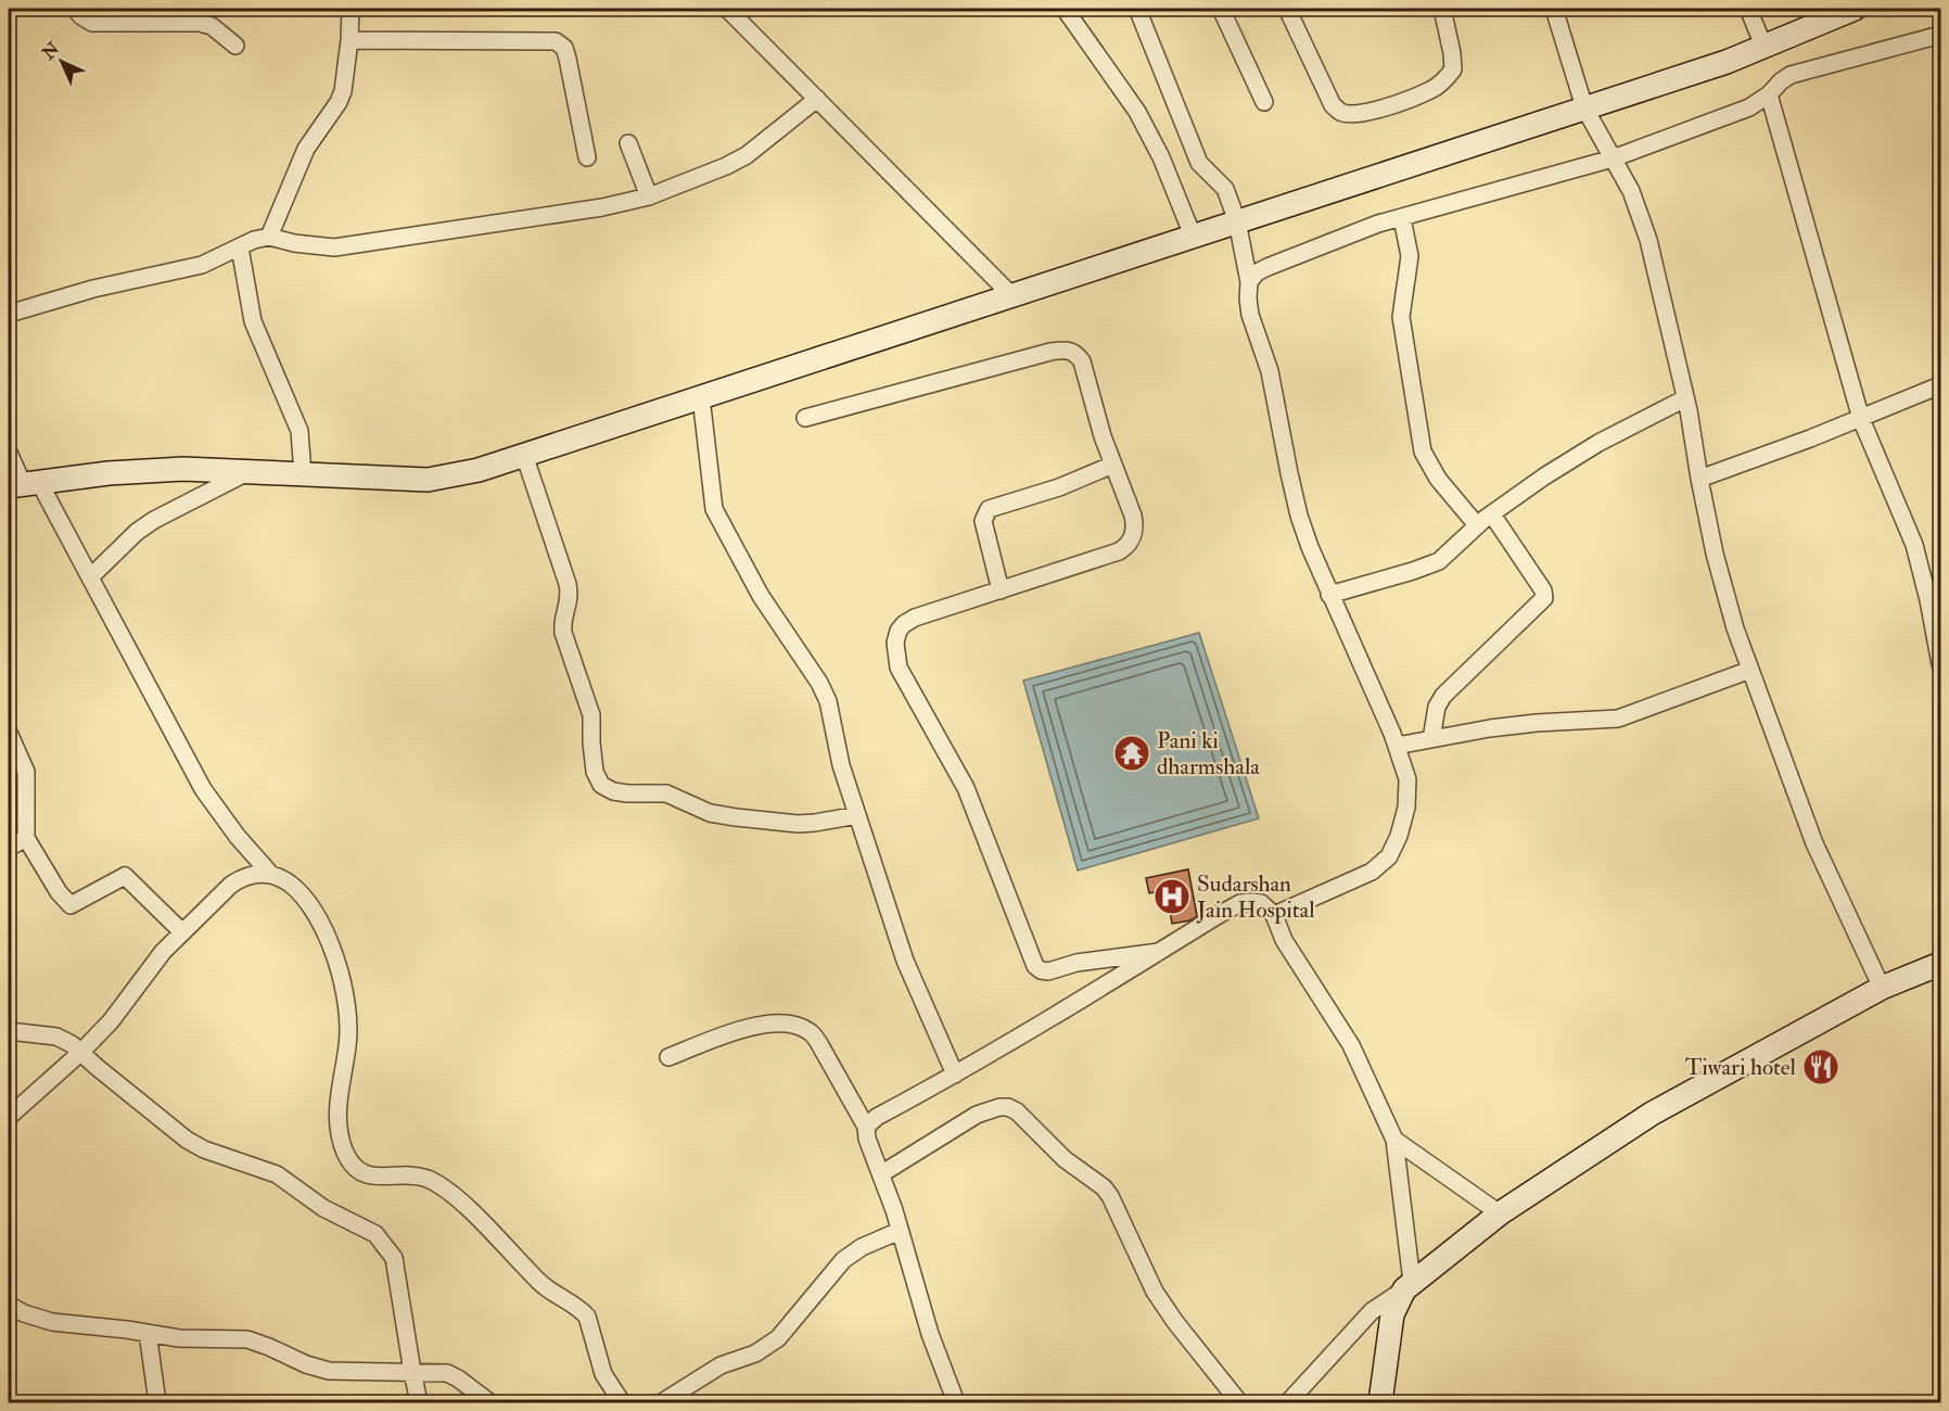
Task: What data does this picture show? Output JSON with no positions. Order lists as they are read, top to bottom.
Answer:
{
  "places": {
    "temple": ["Pani ki dharmshala"],
    "hospital": ["Sudarshan Jain Hospital"],
    "restaurant": ["Tiwari hotel"]
  },
  "north": "top left"
}
